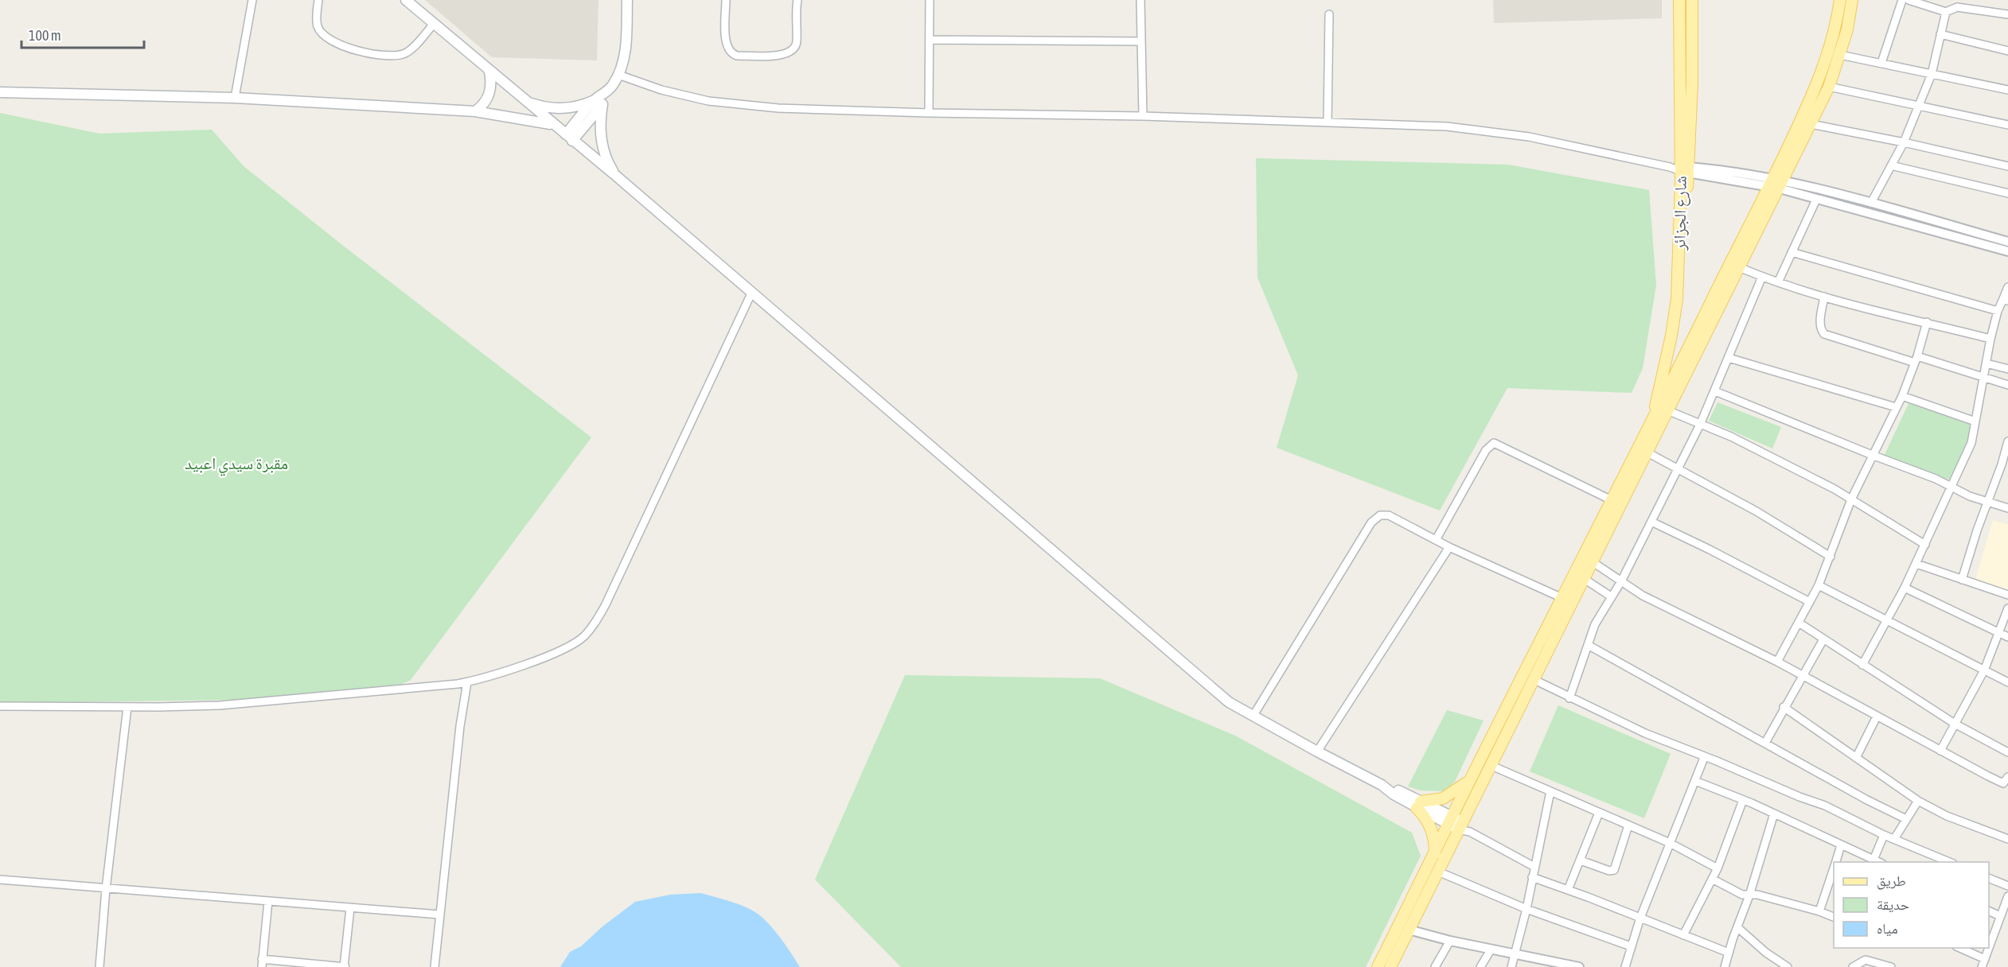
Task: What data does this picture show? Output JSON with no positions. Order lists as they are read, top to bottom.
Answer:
{
  "streets": {
    "main road": ["شارع الجزائر"]
  },
  "parks": ["مقبرة سيدي اعبيد"],
  "legend": ["طريق", "حديقة", "مياه"],
  "scale_bar": "100 m"
}
